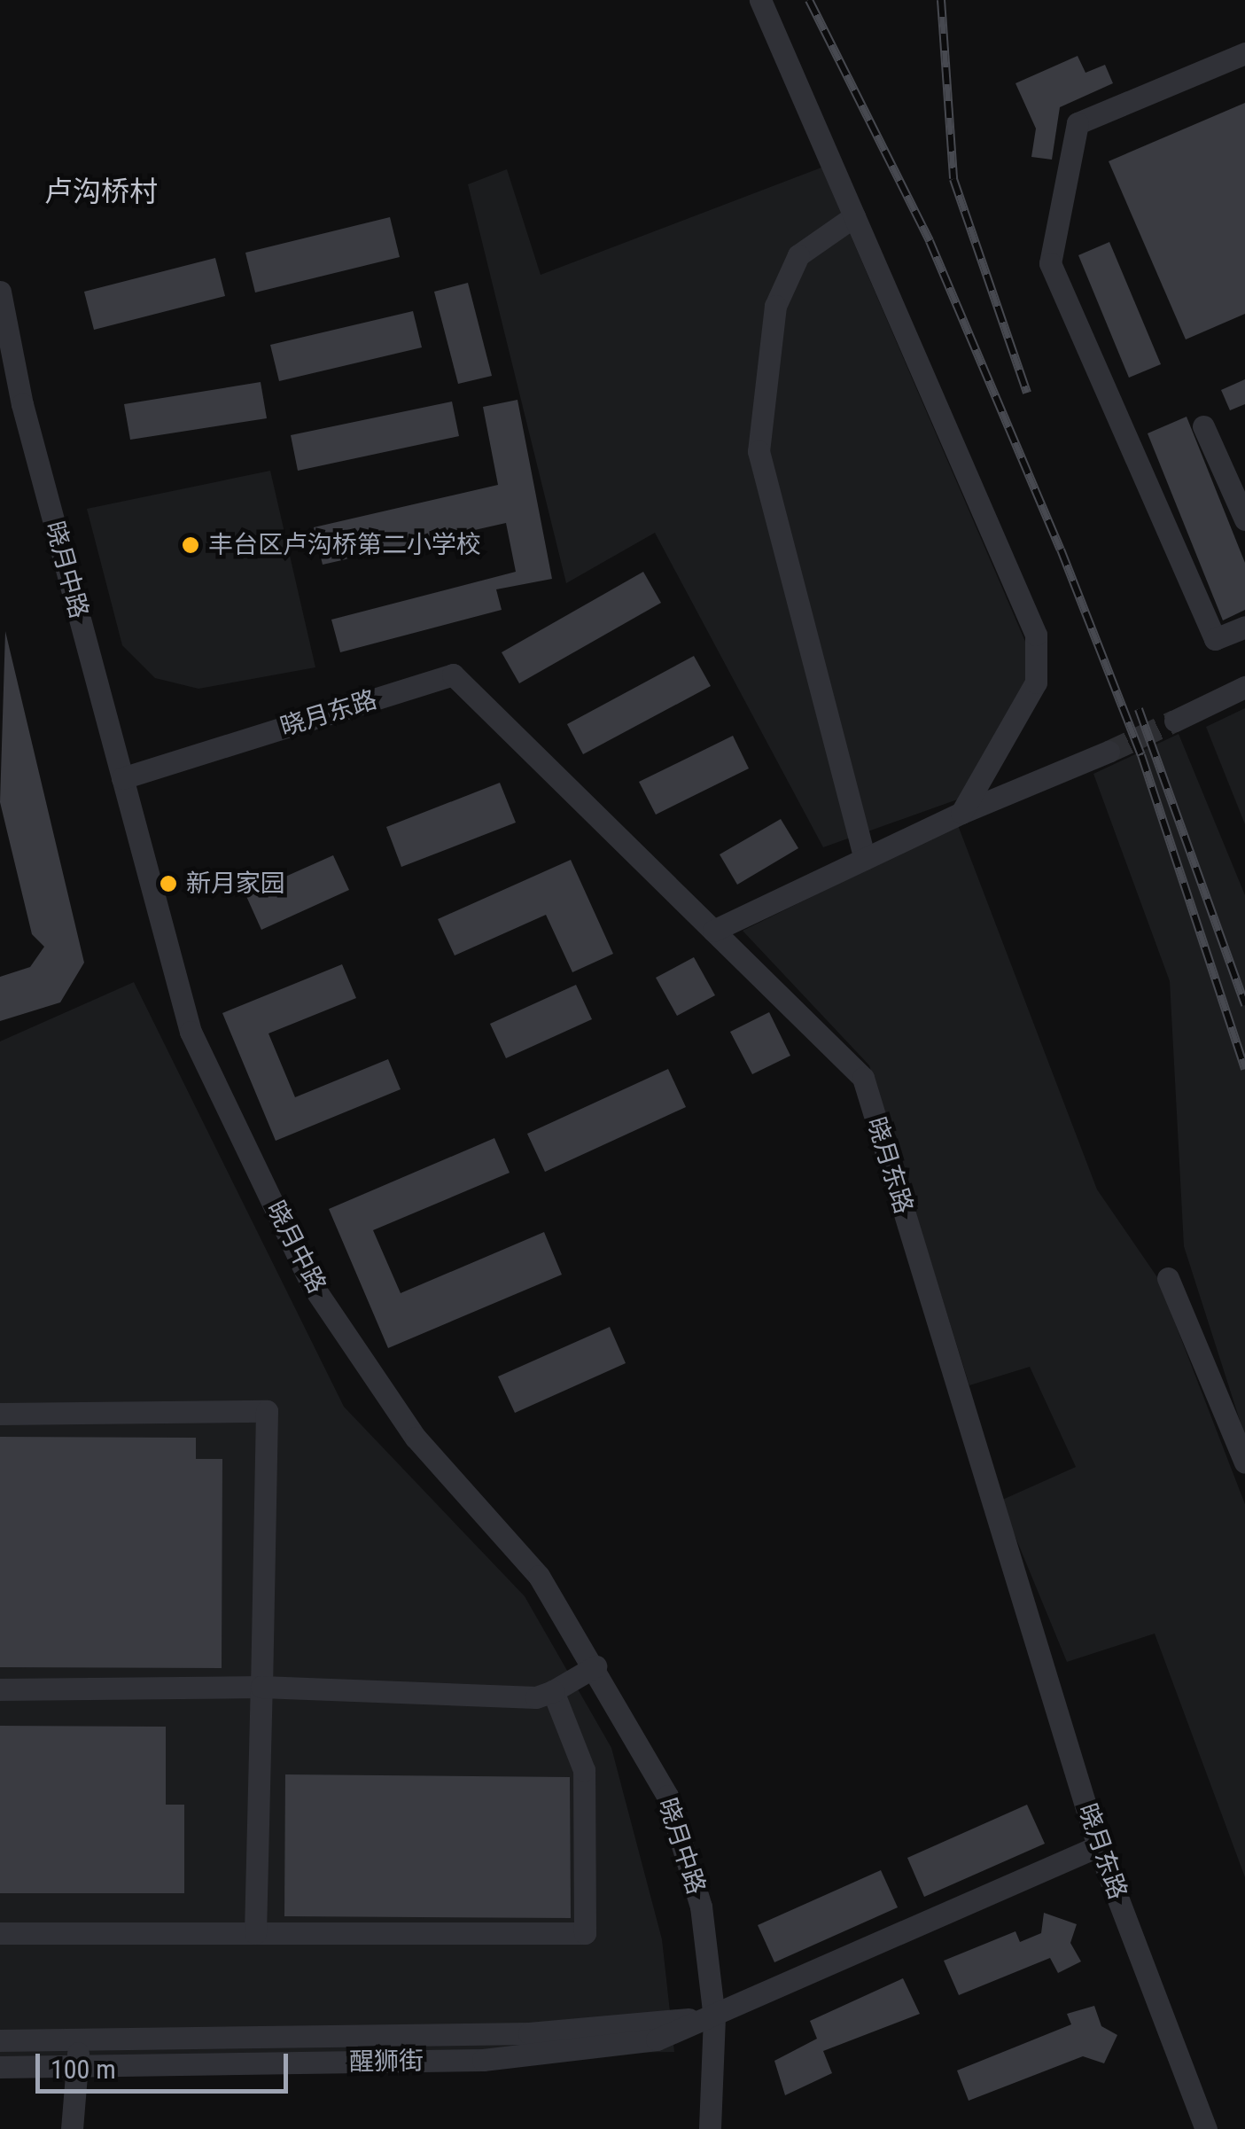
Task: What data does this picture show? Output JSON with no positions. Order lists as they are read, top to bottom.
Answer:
{
  "streets": {
    "street": ["晓月中路", "晓月东路", "醒狮街"]
  },
  "crossings": [
    ["晓月中路", "晓月东路"],
    ["晓月中路", "醒狮街"],
    ["晓月东路", "醒狮街"]
  ],
  "districts": ["卢沟桥村"],
  "places": ["丰台区卢沟桥第二小学校", "新月家园"],
  "scale_bar": "100 m"
}
